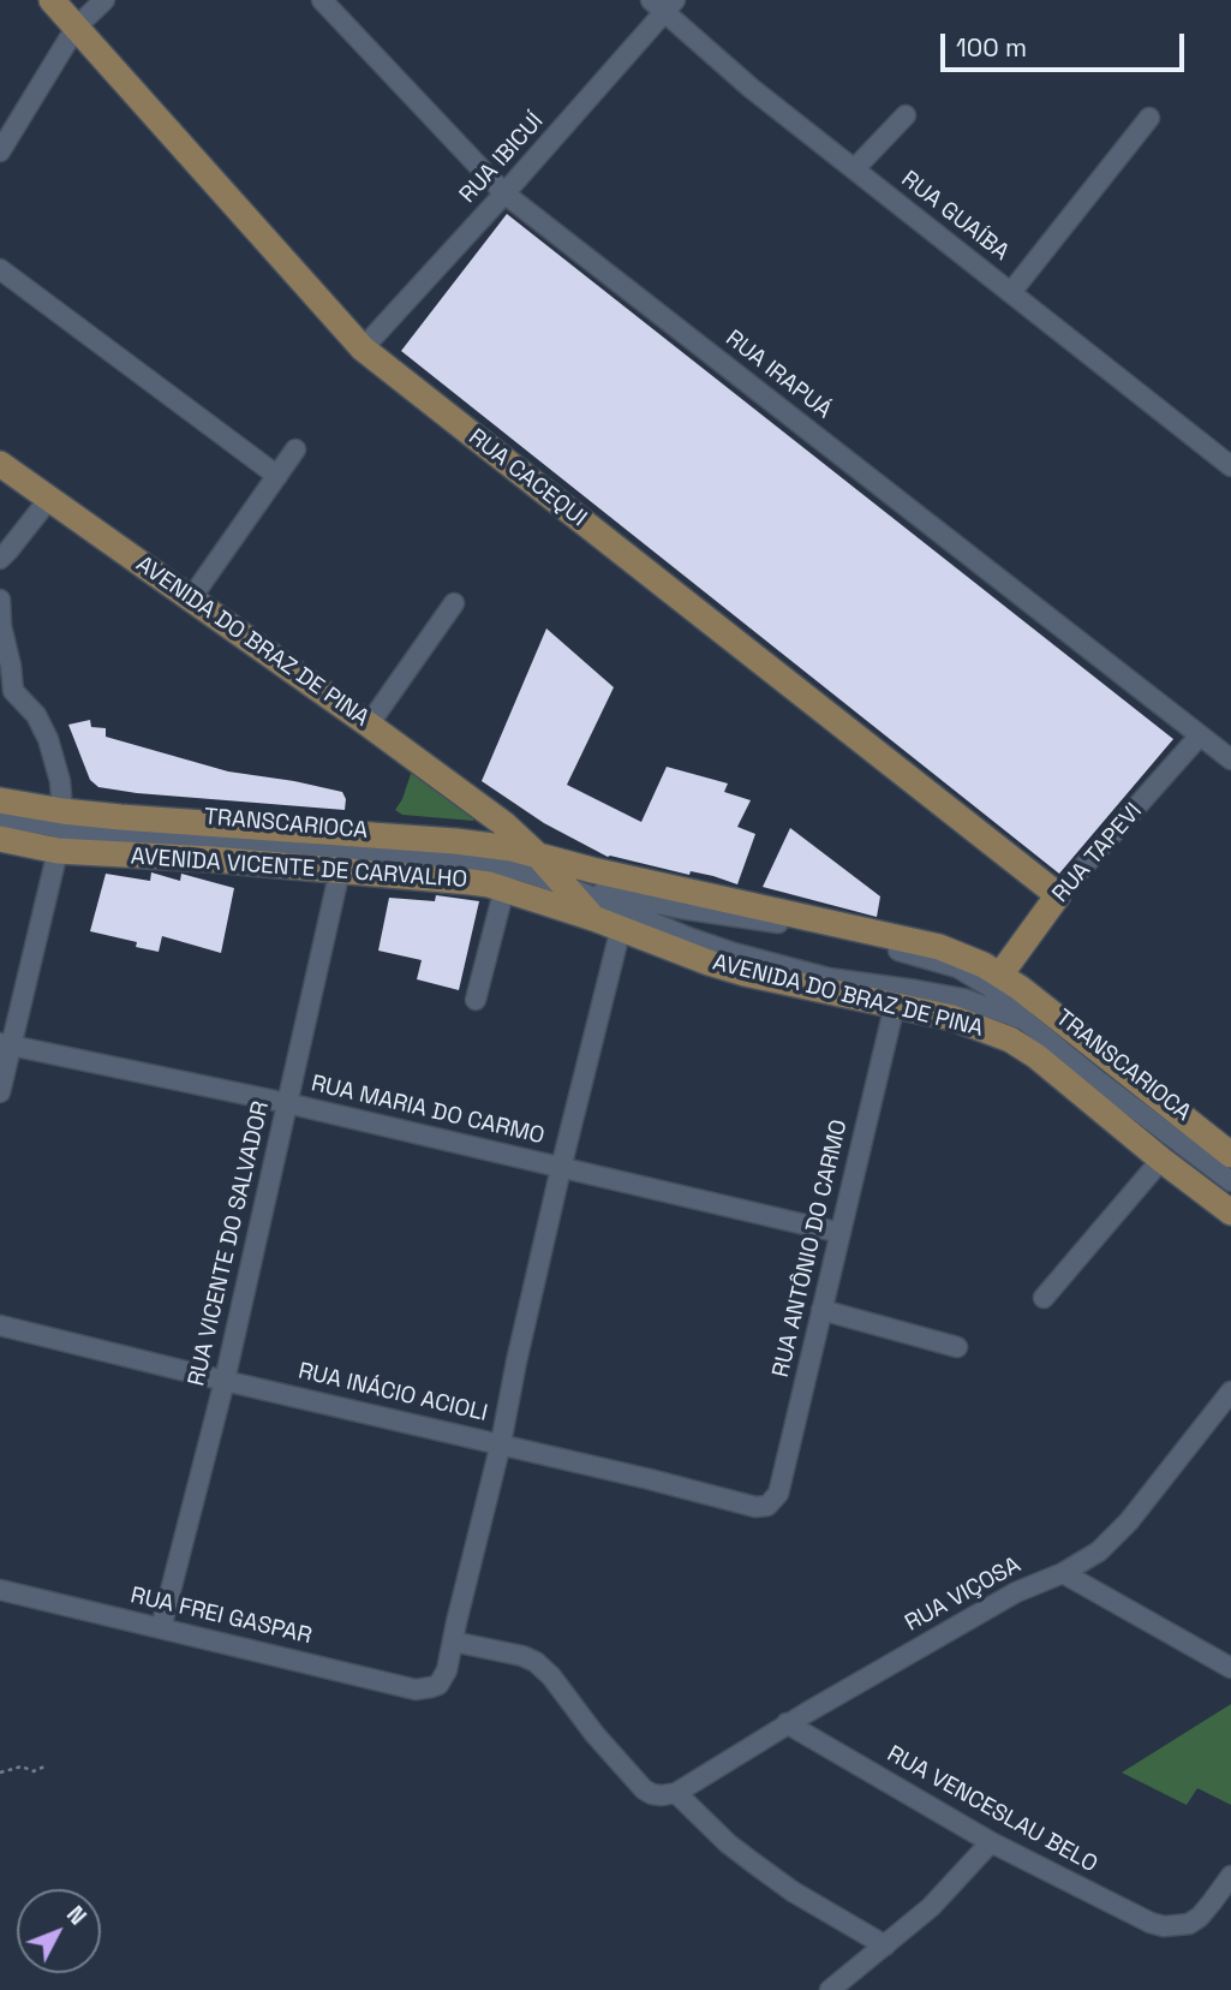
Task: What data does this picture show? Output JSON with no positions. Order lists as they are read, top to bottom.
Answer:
{
  "streets": {
    "main road": [
      "RUA CACEQUI",
      "AVENIDA DO BRAZ DE PINA",
      "RUA TAPEVI",
      "AVENIDA VICENTE DE CARVALHO"
    ],
    "street": [
      "RUA IBICUÍ",
      "RUA GUAÍBA",
      "RUA IRAPUÁ",
      "TRANSCARIOCA",
      "RUA MARIA DO CARMO",
      "RUA VICENTE DO SALVADOR",
      "RUA ANTÔNIO DO CARMO",
      "RUA INÁCIO ACIOLI",
      "RUA VIÇOSA",
      "RUA FREI GASPAR",
      "RUA VENCESLAU BELO"
    ]
  },
  "crossings": [
    ["RUA IBICUÍ", "RUA GUAÍBA"],
    ["RUA IBICUÍ", "RUA IRAPUÁ"],
    ["RUA IBICUÍ", "RUA CACEQUI"],
    ["RUA IRAPUÁ", "RUA TAPEVI"],
    ["RUA CACEQUI", "RUA TAPEVI"],
    ["AVENIDA DO BRAZ DE PINA", "TRANSCARIOCA"],
    ["AVENIDA DO BRAZ DE PINA", "RUA TAPEVI"],
    ["AVENIDA DO BRAZ DE PINA", "AVENIDA VICENTE DE CARVALHO"],
    ["AVENIDA DO BRAZ DE PINA", "RUA ANTÔNIO DO CARMO"],
    ["TRANSCARIOCA", "AVENIDA VICENTE DE CARVALHO"],
    ["AVENIDA VICENTE DE CARVALHO", "RUA VICENTE DO SALVADOR"],
    ["RUA MARIA DO CARMO", "RUA VICENTE DO SALVADOR"],
    ["RUA MARIA DO CARMO", "RUA ANTÔNIO DO CARMO"],
    ["RUA VICENTE DO SALVADOR", "RUA INÁCIO ACIOLI"],
    ["RUA VICENTE DO SALVADOR", "RUA FREI GASPAR"],
    ["RUA ANTÔNIO DO CARMO", "RUA INÁCIO ACIOLI"],
    ["RUA VIÇOSA", "RUA VENCESLAU BELO"]
  ],
  "scale_bar": "100 m",
  "north": "top right"
}
